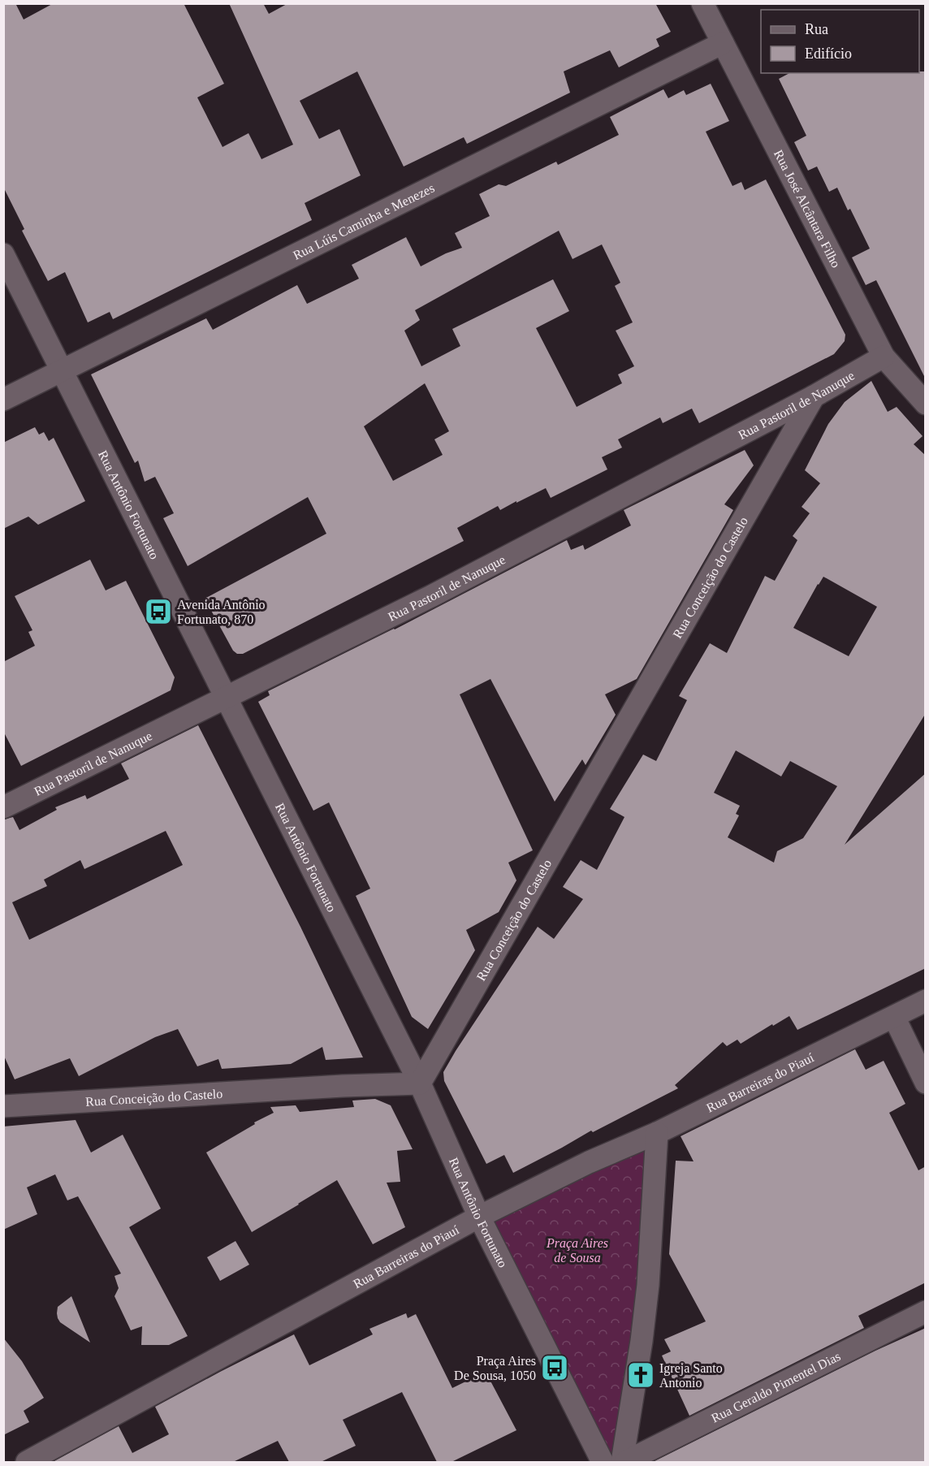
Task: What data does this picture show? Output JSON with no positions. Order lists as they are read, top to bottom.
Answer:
{
  "streets": {
    "street": [
      "Rua José Alcântara Filho",
      "Rua Lúis Caminha e Menezes",
      "Rua Pastoril de Nanuque",
      "Rua Antônio Fortunato",
      "Rua Conceição do Castelo",
      "Rua Barreiras do Piauí",
      "Rua Geraldo Pimentel Dias"
    ]
  },
  "crossings": [
    ["Rua José Alcântara Filho", "Rua Lúis Caminha e Menezes"],
    ["Rua José Alcântara Filho", "Rua Pastoril de Nanuque"],
    ["Rua Lúis Caminha e Menezes", "Rua Antônio Fortunato"],
    ["Rua Pastoril de Nanuque", "Rua Antônio Fortunato"],
    ["Rua Pastoril de Nanuque", "Rua Conceição do Castelo"],
    ["Rua Antônio Fortunato", "Rua Conceição do Castelo"],
    ["Rua Antônio Fortunato", "Rua Barreiras do Piauí"]
  ],
  "parks": ["Praça Aires de Sousa"],
  "places": {
    "bus stop": ["Avenida Antônio Fortunato, 870", "Praça Aires De Sousa, 1050"],
    "church": ["Igreja Santo Antonio"]
  },
  "legend": ["Rua", "Edifício"]
}
